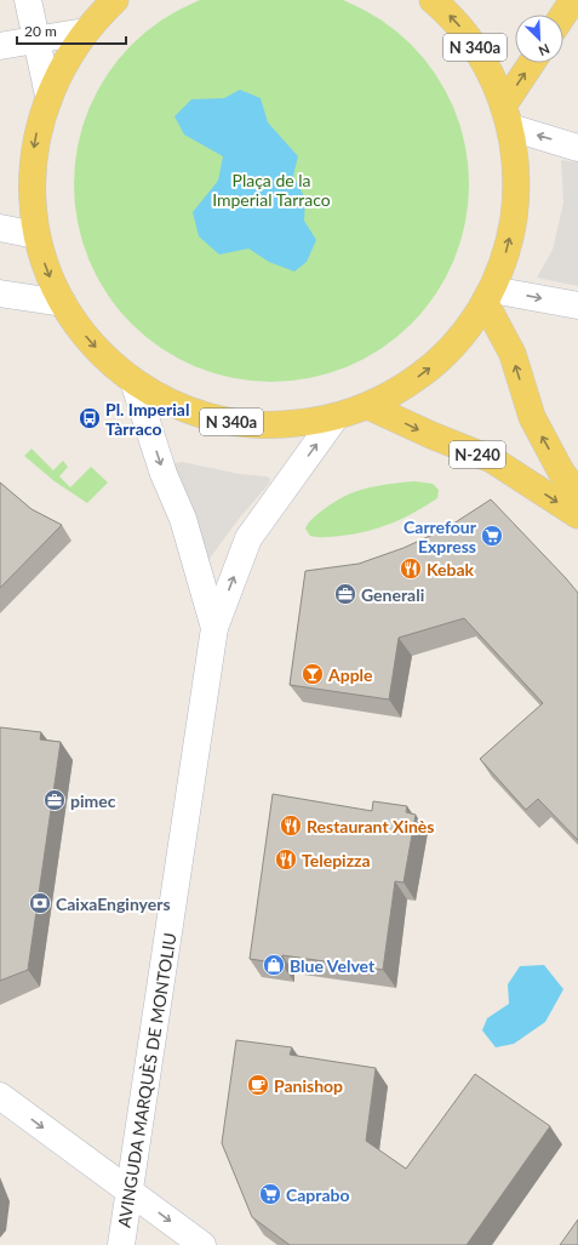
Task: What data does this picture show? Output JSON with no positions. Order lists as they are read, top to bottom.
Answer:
{
  "streets": {
    "main road": ["N 340a", "N-240"],
    "street": ["AVINGUDA MARQUÈS DE MONTOLIU"]
  },
  "crossings": [
    ["N 340a", "N-240"],
    ["N 340a", "AVINGUDA MARQUÈS DE MONTOLIU"]
  ],
  "parks": ["Plaça de la Imperial Tarraco"],
  "places": {
    "bus stop": ["Pl. Imperial Tàrraco"],
    "supermarket": ["Carrefour Express", "Caprabo"],
    "restaurant": ["Kebak", "Restaurant Xinès", "Telepizza"],
    "office": ["Generali", "pimec"],
    "bar": ["Apple"],
    "bank": ["CaixaEnginyers"],
    "shop": ["Blue Velvet"],
    "cafe": ["Panishop"]
  },
  "scale_bar": "20 m",
  "north": "bottom right"
}
